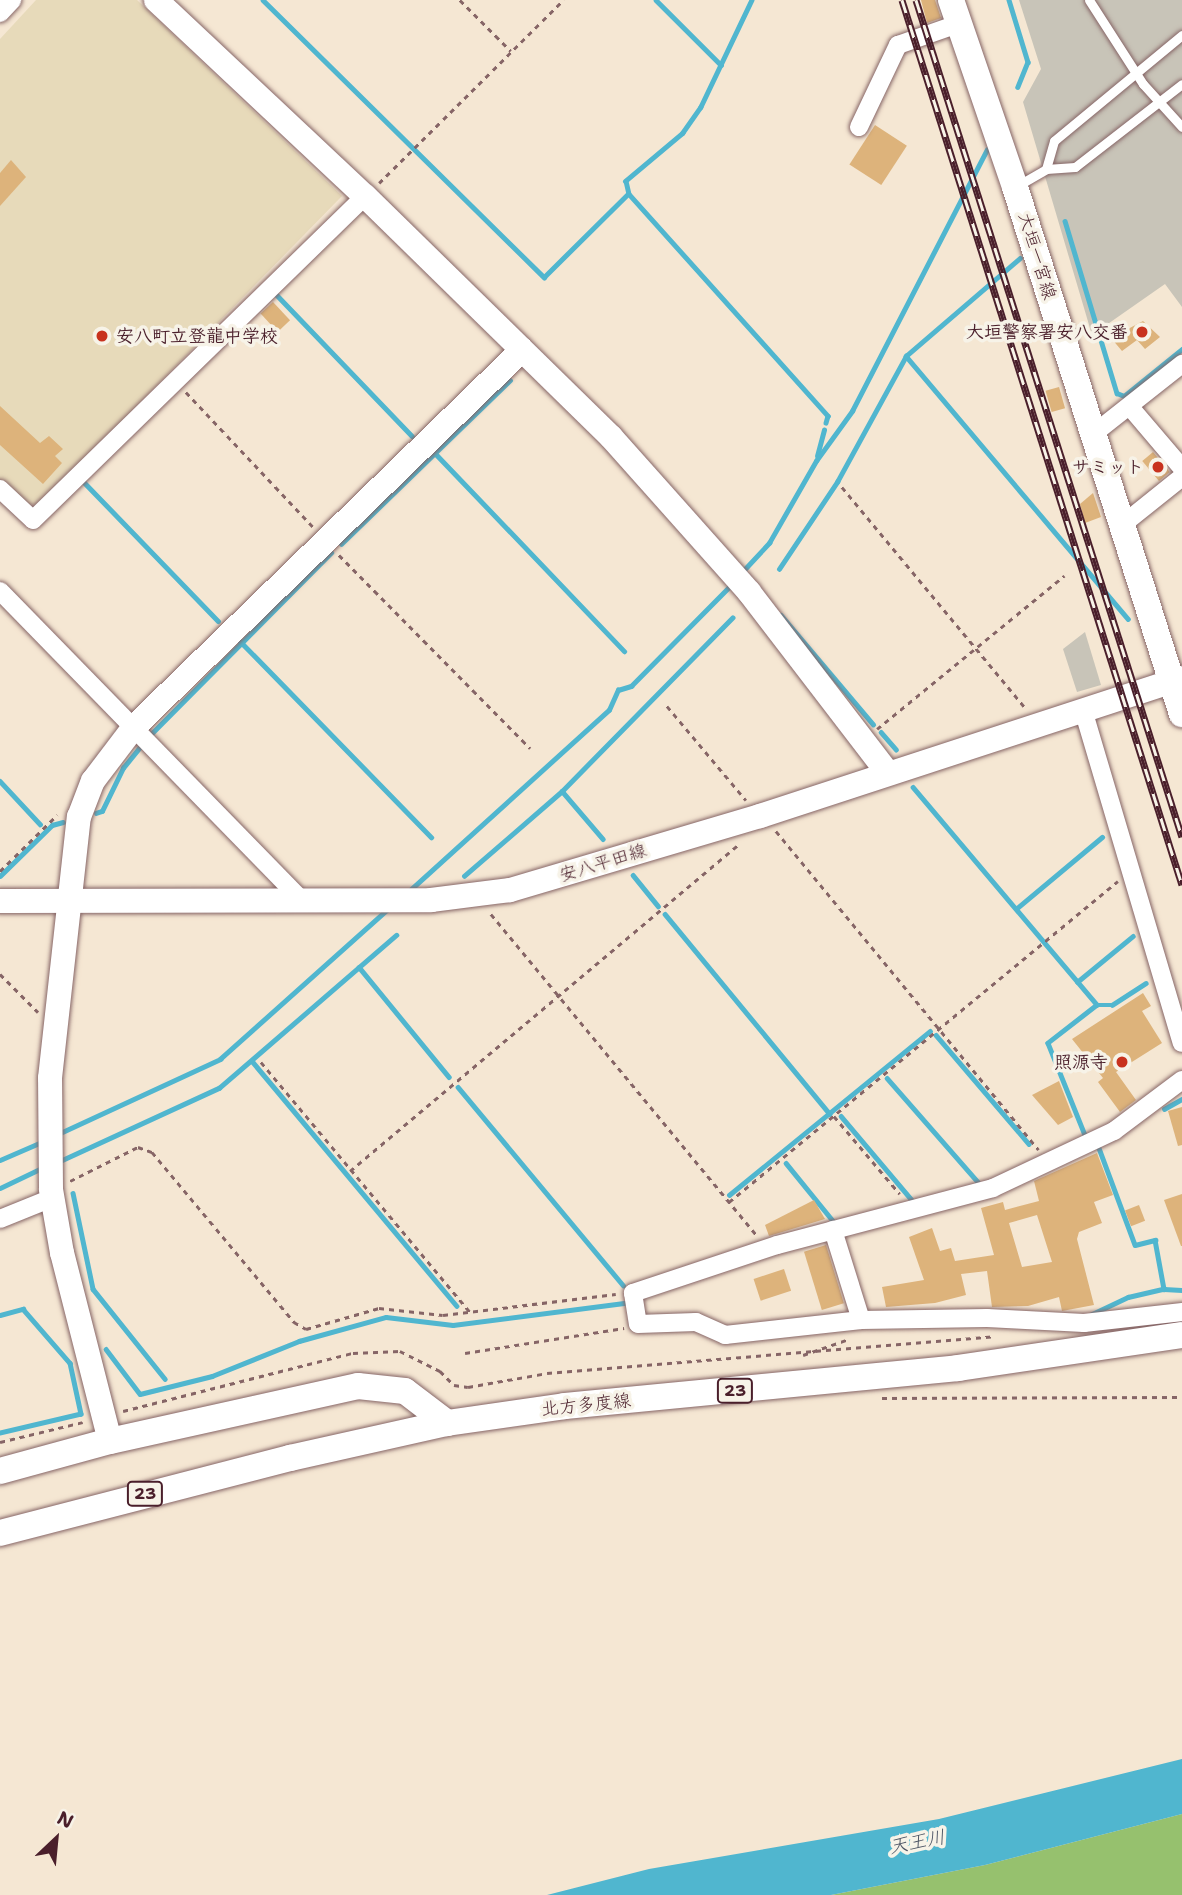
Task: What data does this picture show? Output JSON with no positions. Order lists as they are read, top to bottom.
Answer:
{
  "streets": {
    "main road": ["大垣一宮線", "23", "北方多度線"],
    "street": ["安八平田線"]
  },
  "crossings": [
    ["大垣一宮線", "安八平田線"]
  ],
  "water": ["天王川"],
  "places": [
    "大垣警察署安八交番",
    "安八町立登龍中学校",
    "サミット",
    "照源寺"
  ],
  "north": "top right"
}
